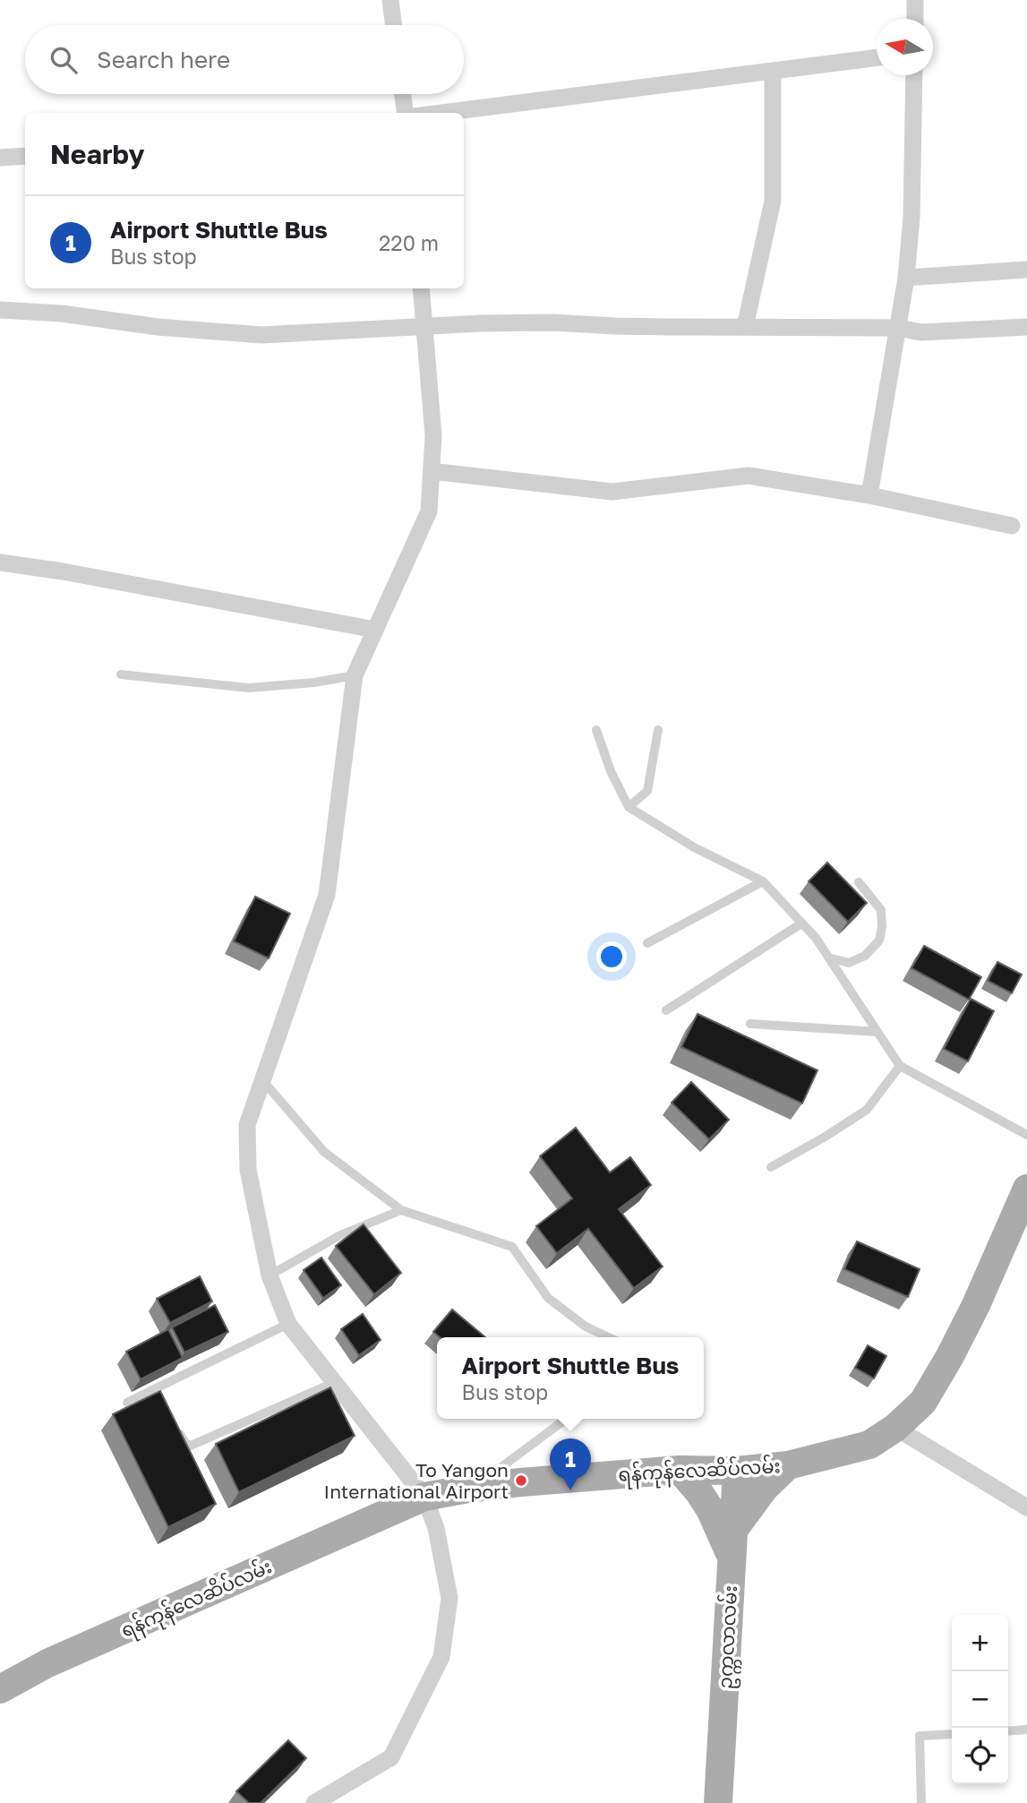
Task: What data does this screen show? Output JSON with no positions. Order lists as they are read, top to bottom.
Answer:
{
  "streets": {
    "main road": ["ရန်ကုန်လေဆိပ်လမ်း", "ဥက္ကလာလမ်း"]
  },
  "crossings": [
    ["ရန်ကုန်လေဆိပ်လမ်း", "ဥက္ကလာလမ်း"]
  ],
  "places": ["To Yangon International Airport"],
  "north": "left",
  "page": {
    "search": "Search here",
    "heading": "Nearby",
    "list": [
      {
        "mark": "1",
        "name": "Airport Shuttle Bus",
        "note": "Bus stop",
        "value": "220 m"
      }
    ],
    "popup": ["Airport Shuttle Bus", "Bus stop"],
    "pins": "1",
    "map_buttons": ["+", "−"]
  }
}
